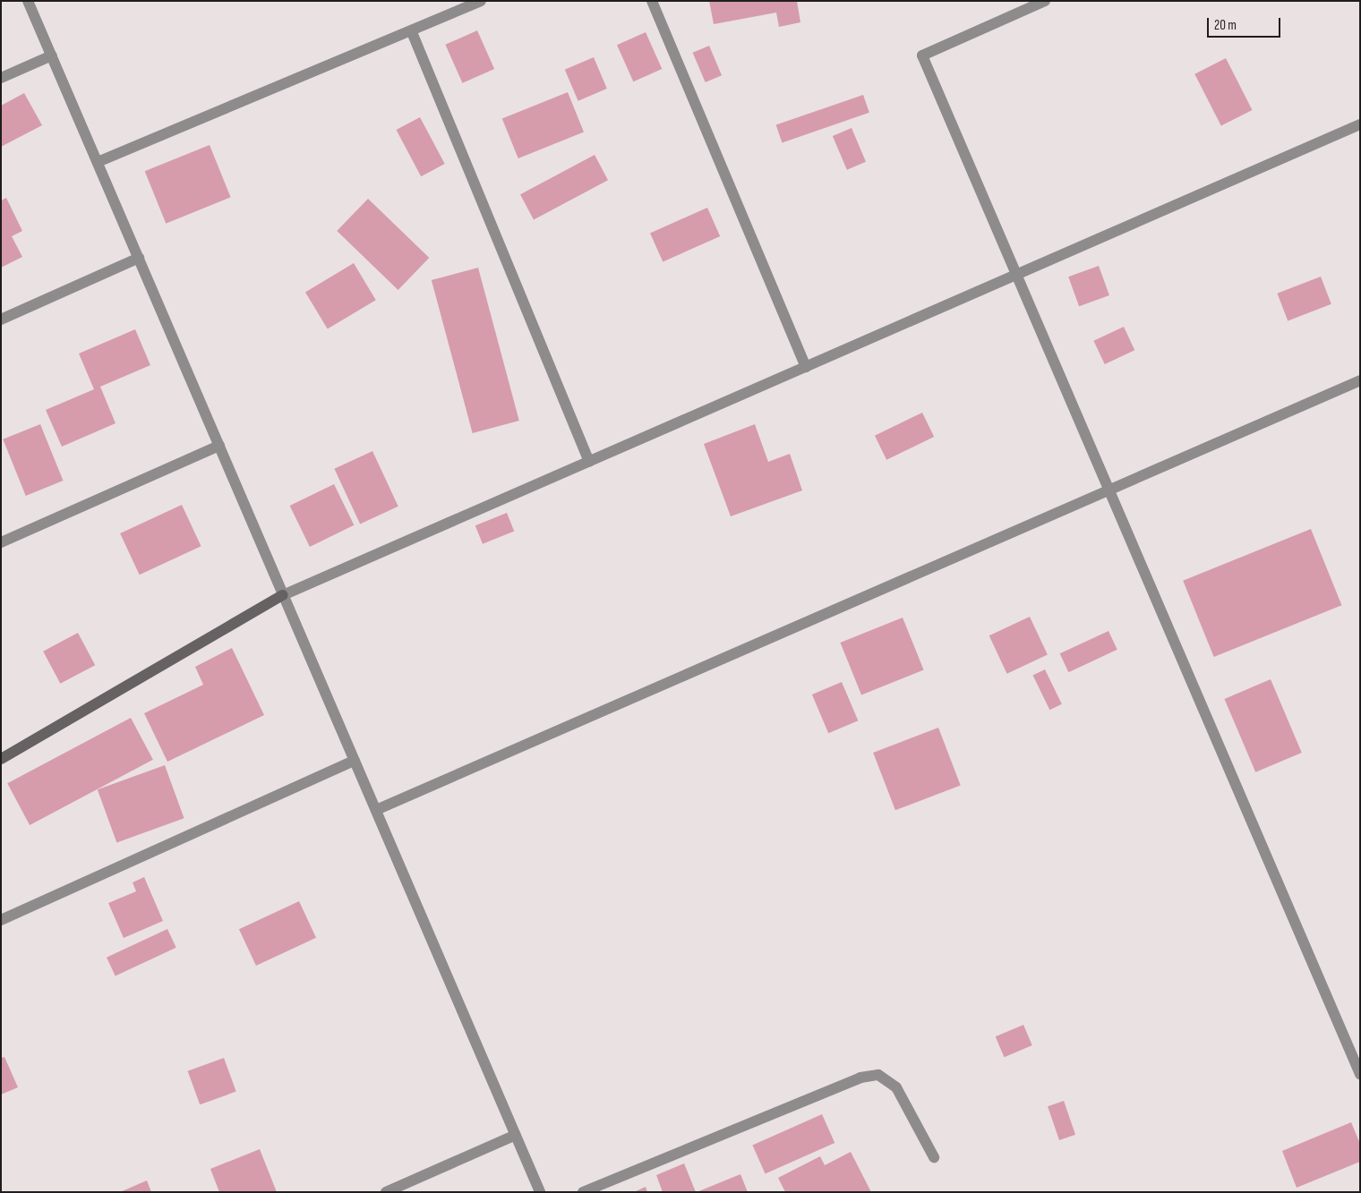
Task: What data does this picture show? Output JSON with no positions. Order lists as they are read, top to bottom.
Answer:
{
  "scale_bar": "20 m"
}
